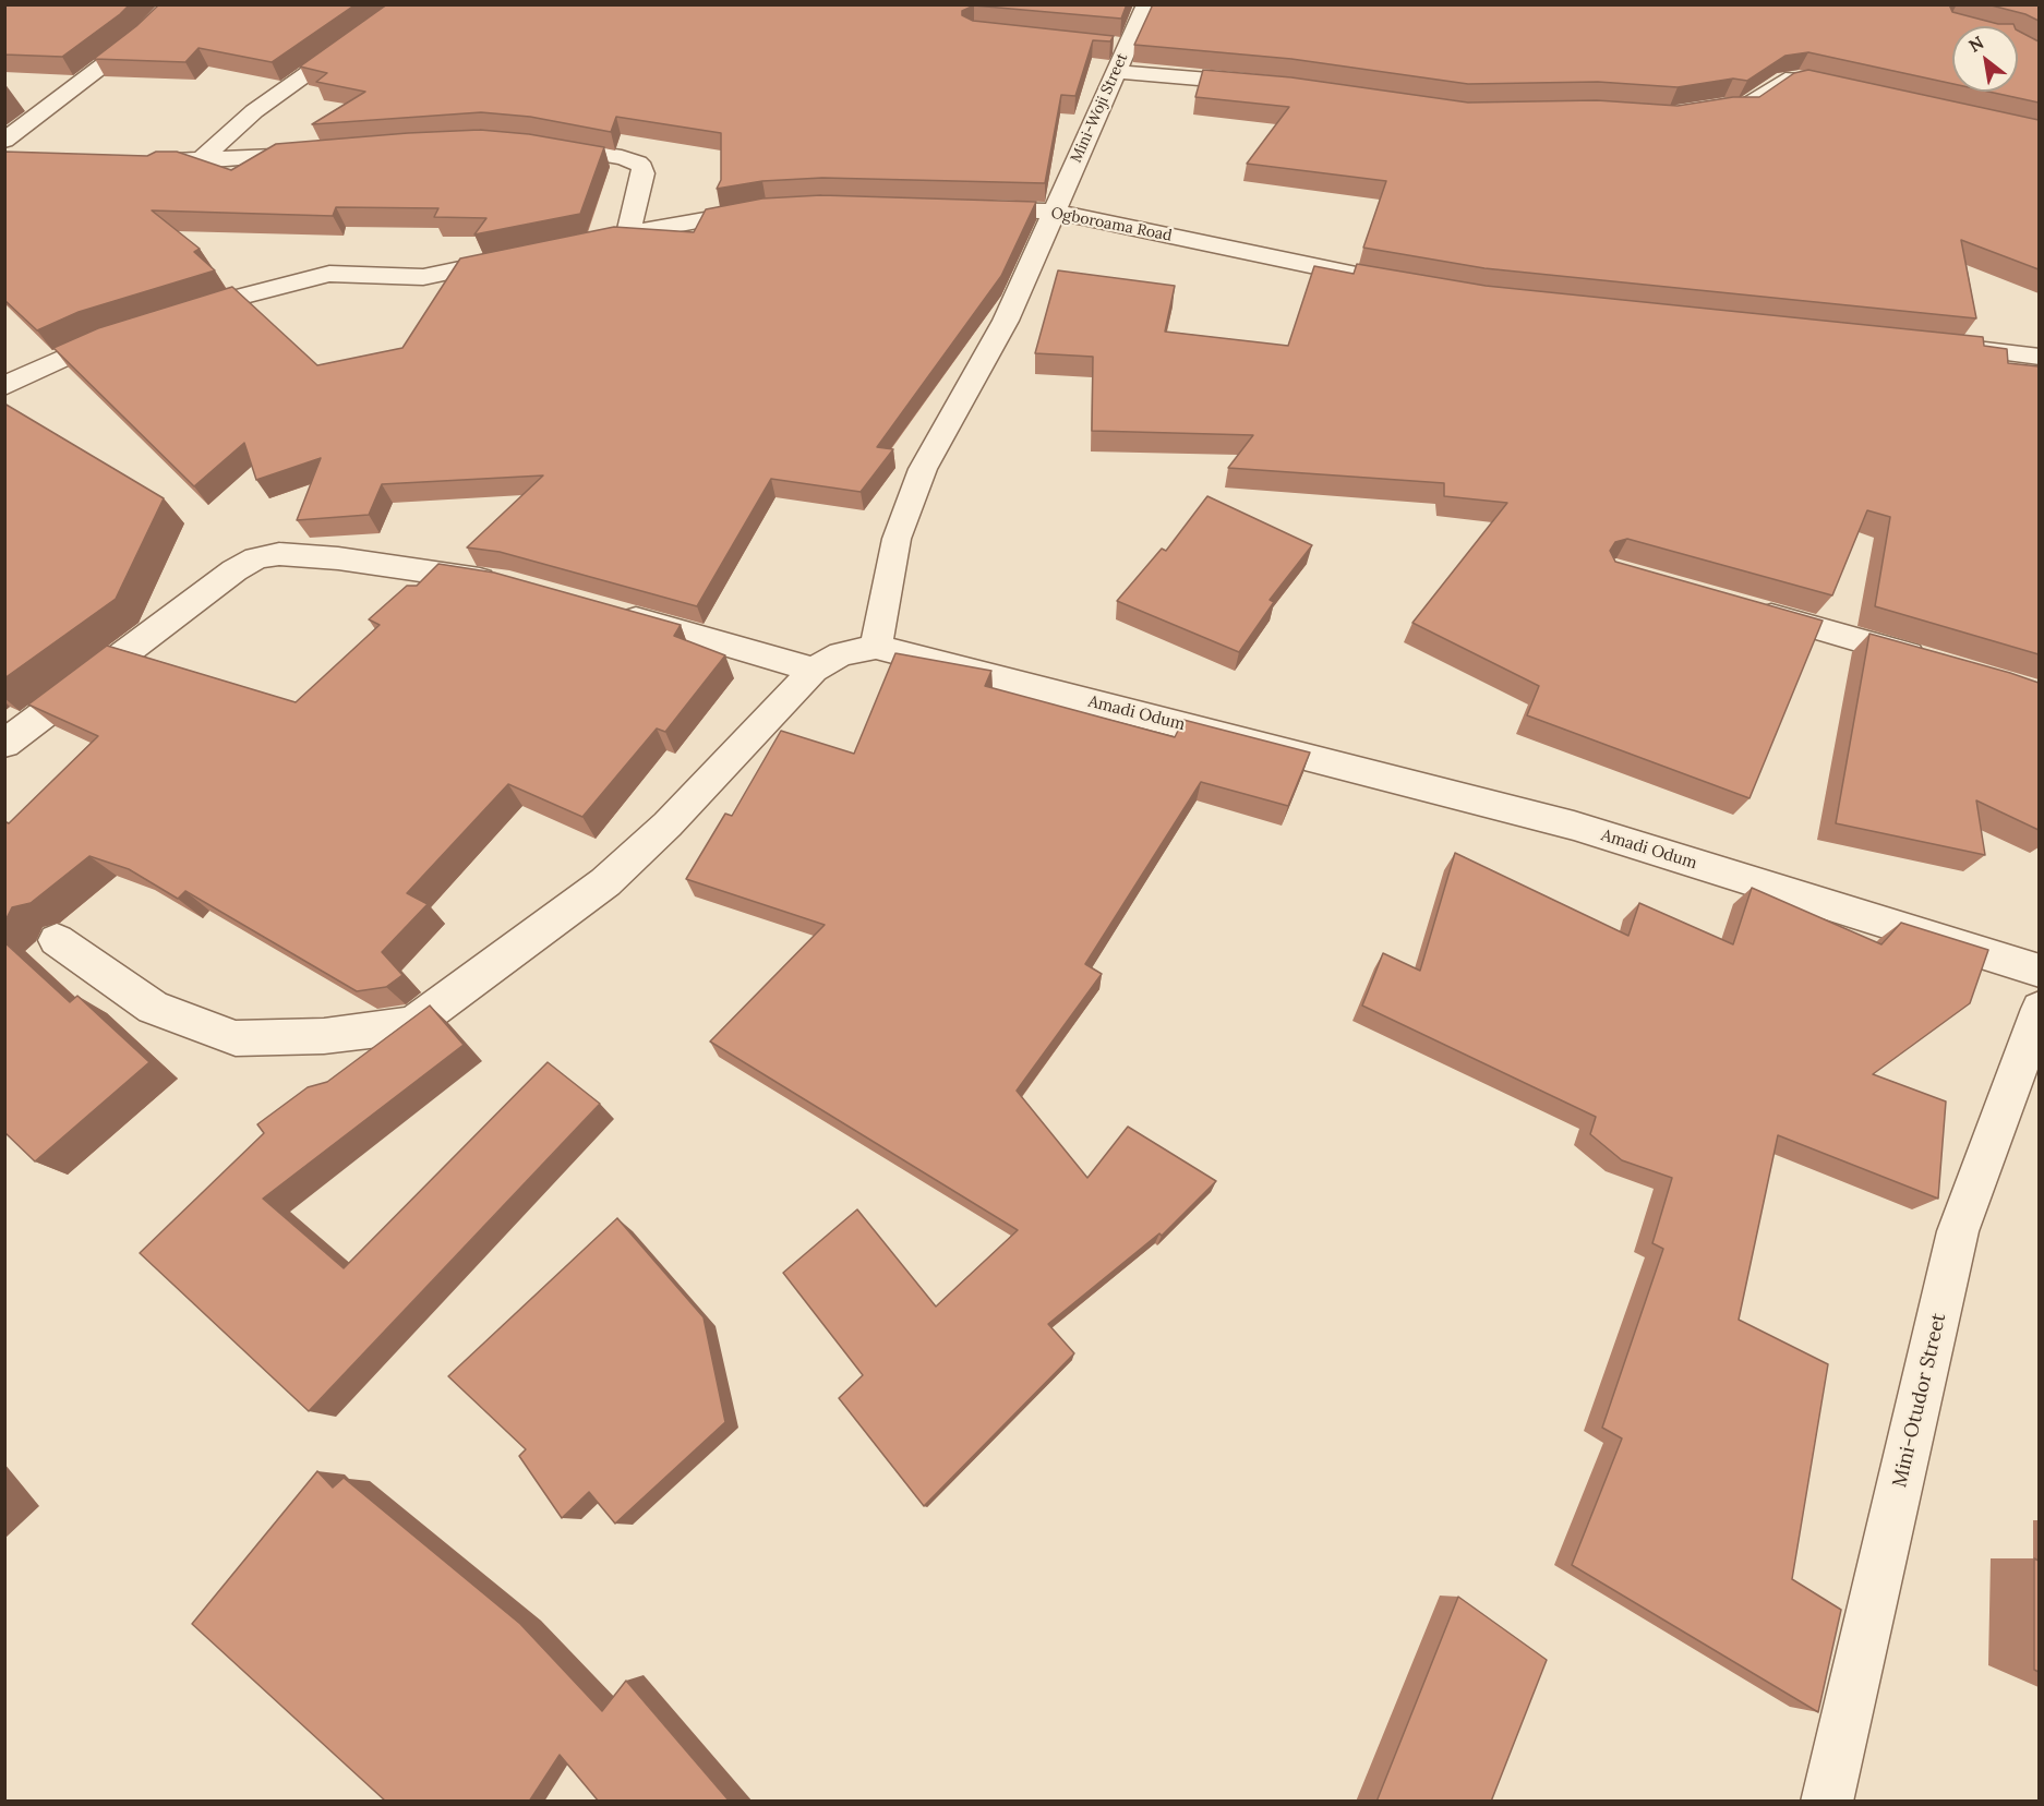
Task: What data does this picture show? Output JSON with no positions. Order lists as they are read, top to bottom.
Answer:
{
  "streets": {
    "street": [
      "Mini-Woji Street",
      "Ogboroama Road",
      "Amadi Odum",
      "Mini-Otudor Street"
    ]
  },
  "crossings": [
    ["Mini-Woji Street", "Ogboroama Road"]
  ],
  "north": "top left"
}
